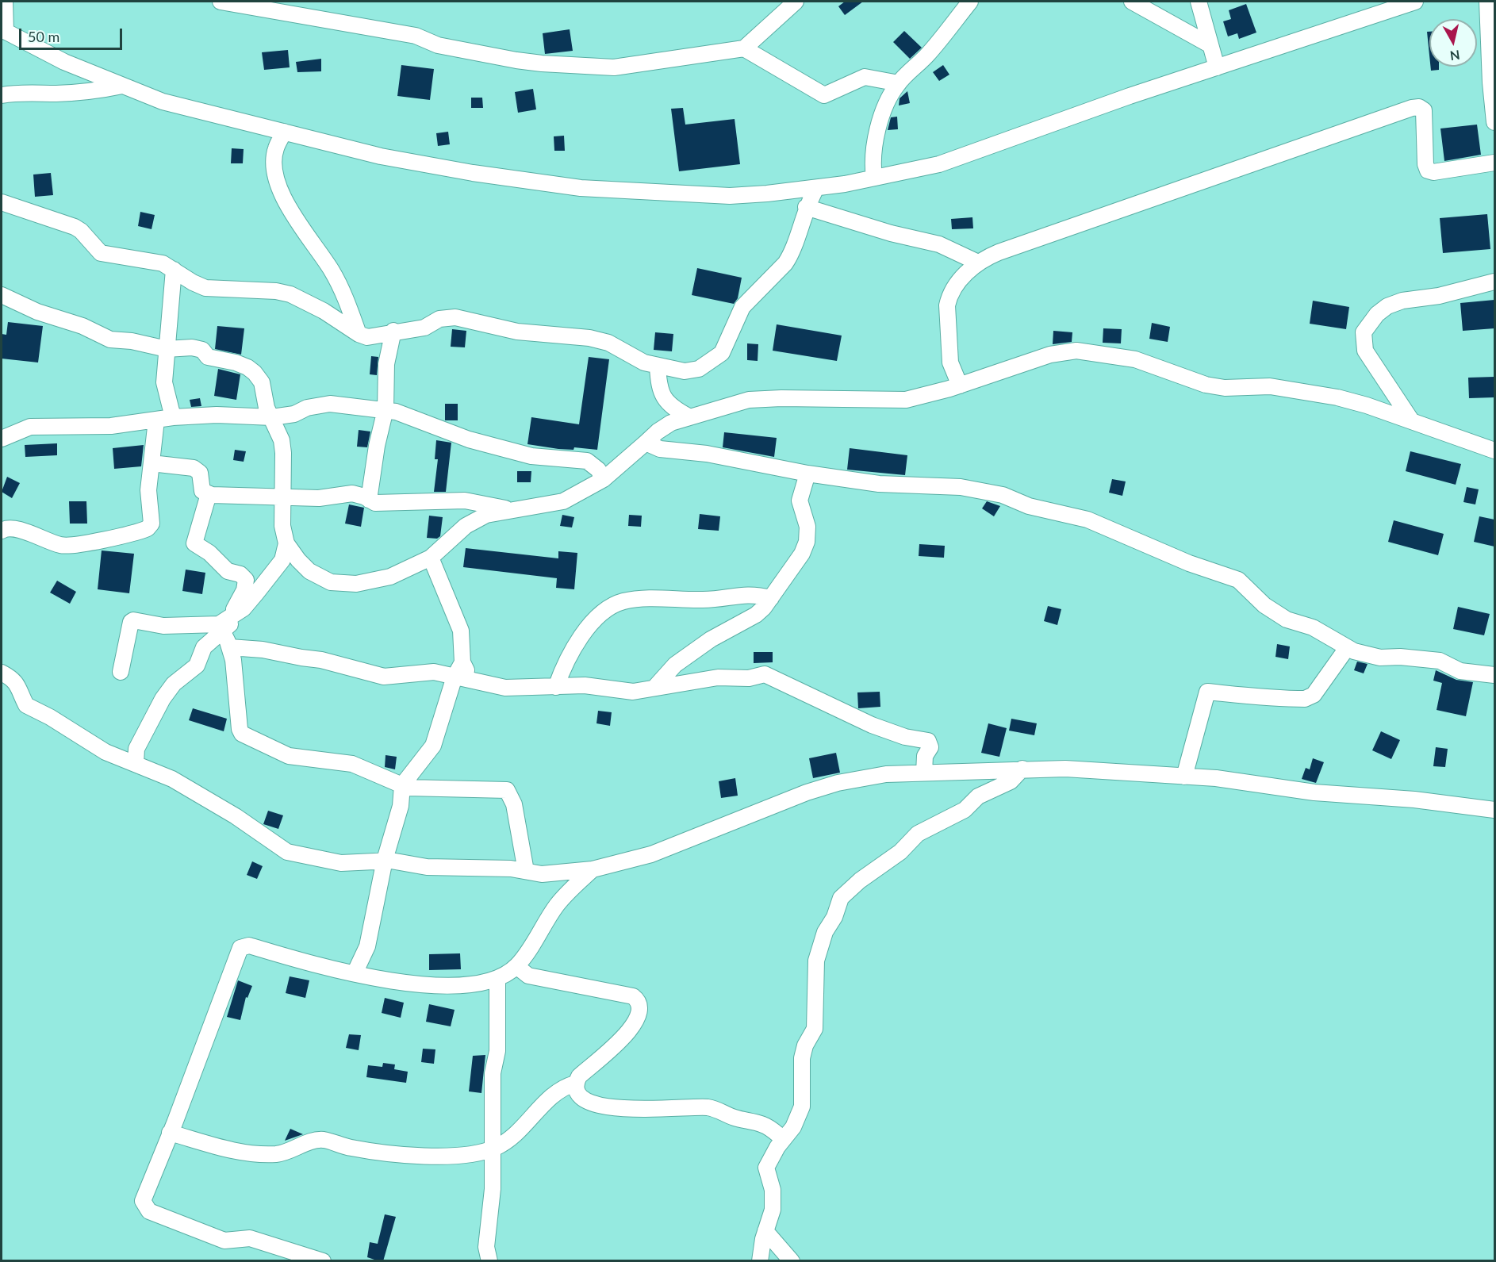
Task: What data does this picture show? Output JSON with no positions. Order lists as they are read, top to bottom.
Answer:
{
  "scale_bar": "50 m",
  "north": "bottom"
}
